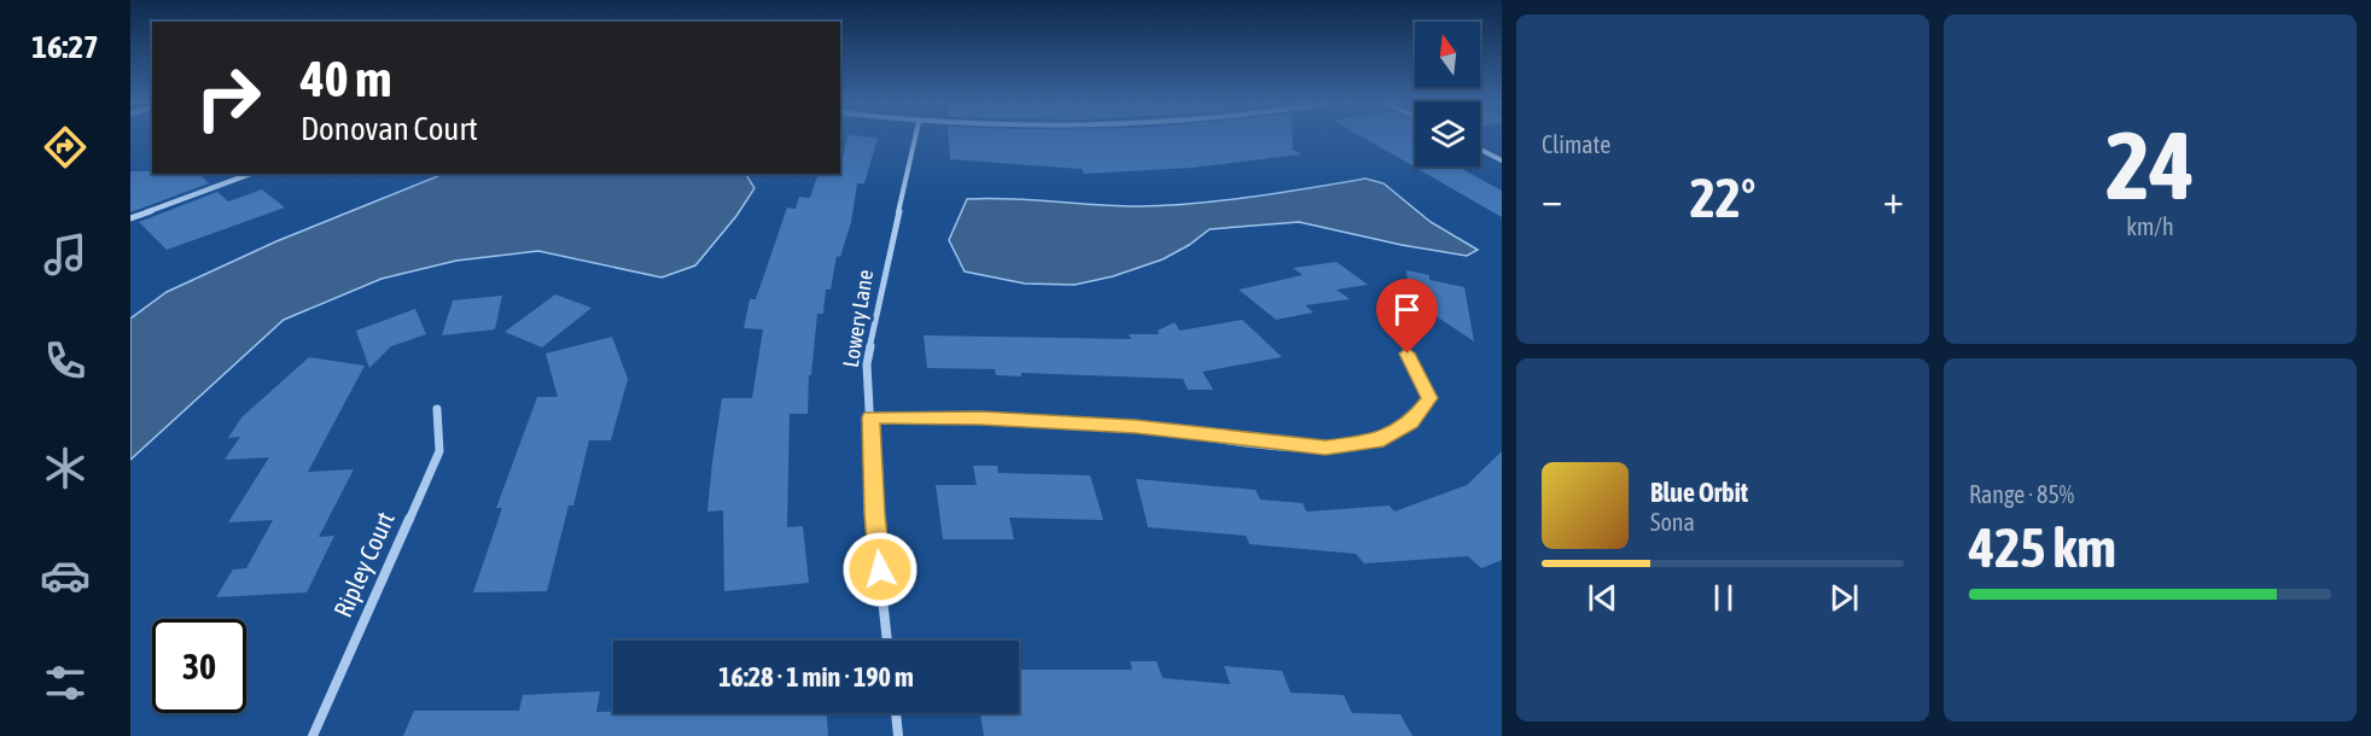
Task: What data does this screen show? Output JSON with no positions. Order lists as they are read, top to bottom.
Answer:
{
  "streets": {
    "street": ["Lowery Lane", "Ripley Court"]
  },
  "north": "top",
  "page": {
    "tabs": "16:27",
    "tile": [
      "Climate",
      ["24", "km/h"],
      ["Range · 85%", "425 km"]
    ],
    "turn": ["40 m", "Donovan Court"],
    "heat": ["−", "22°", "+"],
    "song": ["Blue Orbit", "Sona"],
    "limit": "30",
    "trip": "16:28 · 1 min · 190 m"
  }
}
